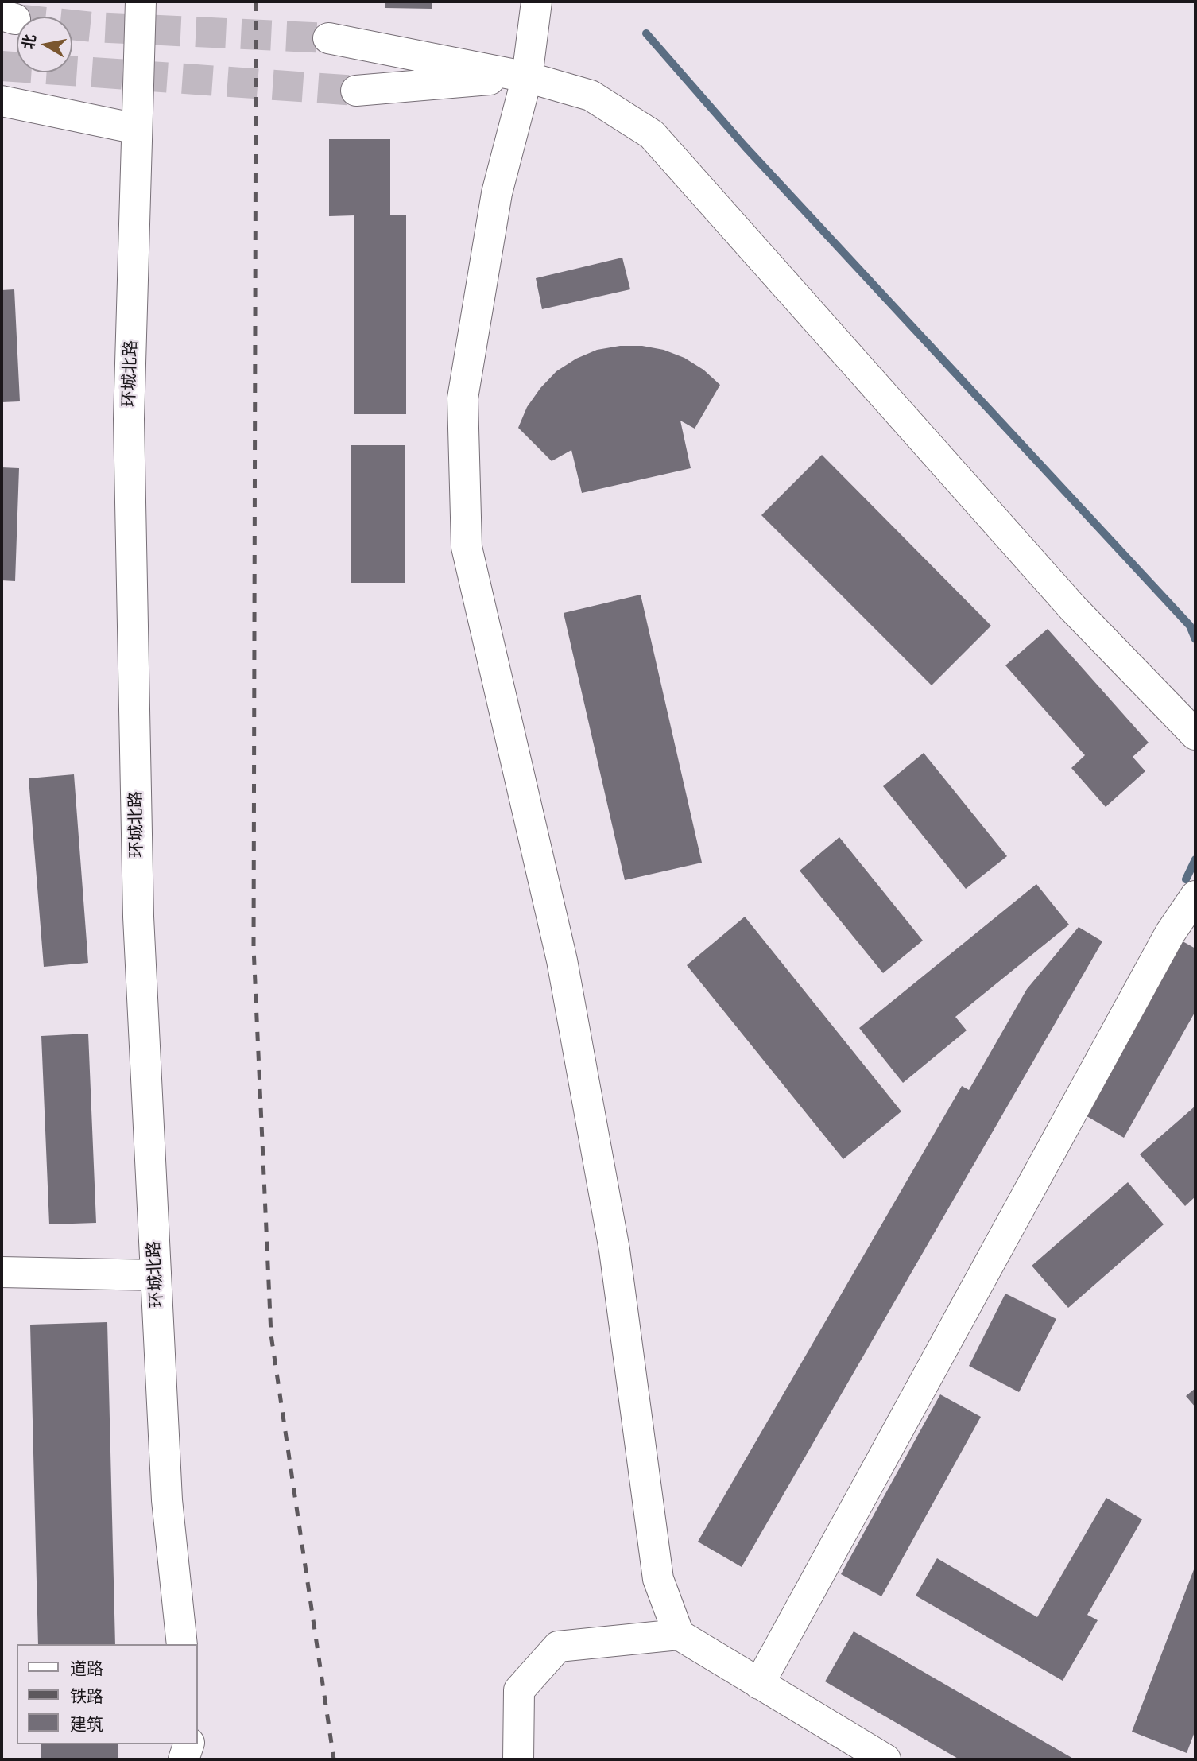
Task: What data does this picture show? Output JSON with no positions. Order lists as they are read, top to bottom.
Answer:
{
  "streets": {
    "street": ["环城北路"]
  },
  "legend": ["道路", "铁路", "建筑"],
  "north": "left"
}
